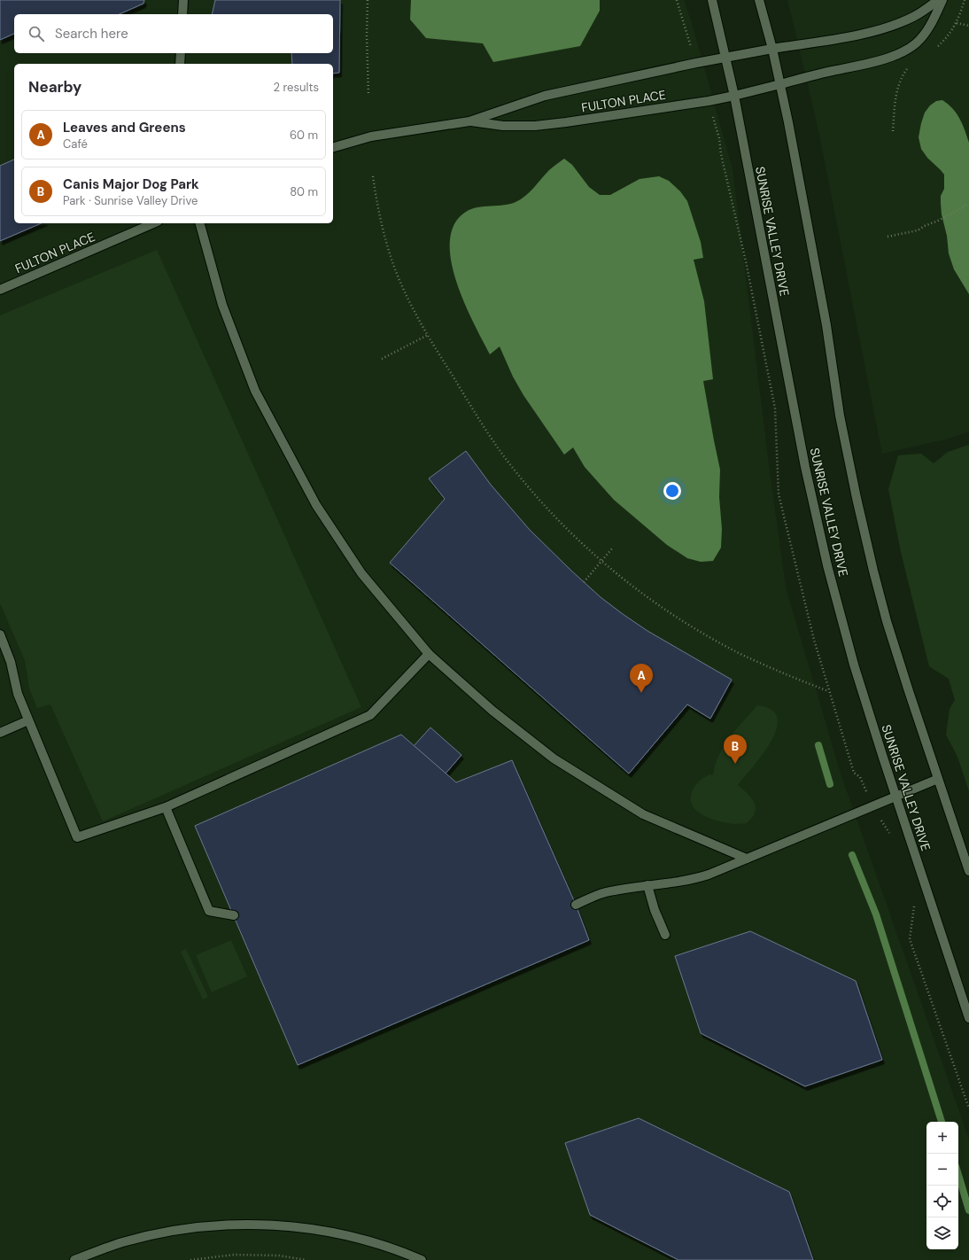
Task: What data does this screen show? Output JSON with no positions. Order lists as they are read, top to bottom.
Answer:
{
  "streets": {
    "main road": ["FULTON PLACE", "SUNRISE VALLEY DRIVE"]
  },
  "crossings": [
    ["FULTON PLACE", "SUNRISE VALLEY DRIVE"]
  ],
  "page": {
    "search": "Search here",
    "heading": ["Nearby", "2 results"],
    "list": [
      {
        "mark": "A",
        "name": "Leaves and Greens",
        "note": "Café",
        "value": "60 m"
      },
      {
        "mark": "B",
        "name": "Canis Major Dog Park",
        "note": "Park · Sunrise Valley Drive",
        "value": "80 m"
      }
    ],
    "pins": ["A", "B"],
    "map_buttons": ["+", "−"]
  }
}
